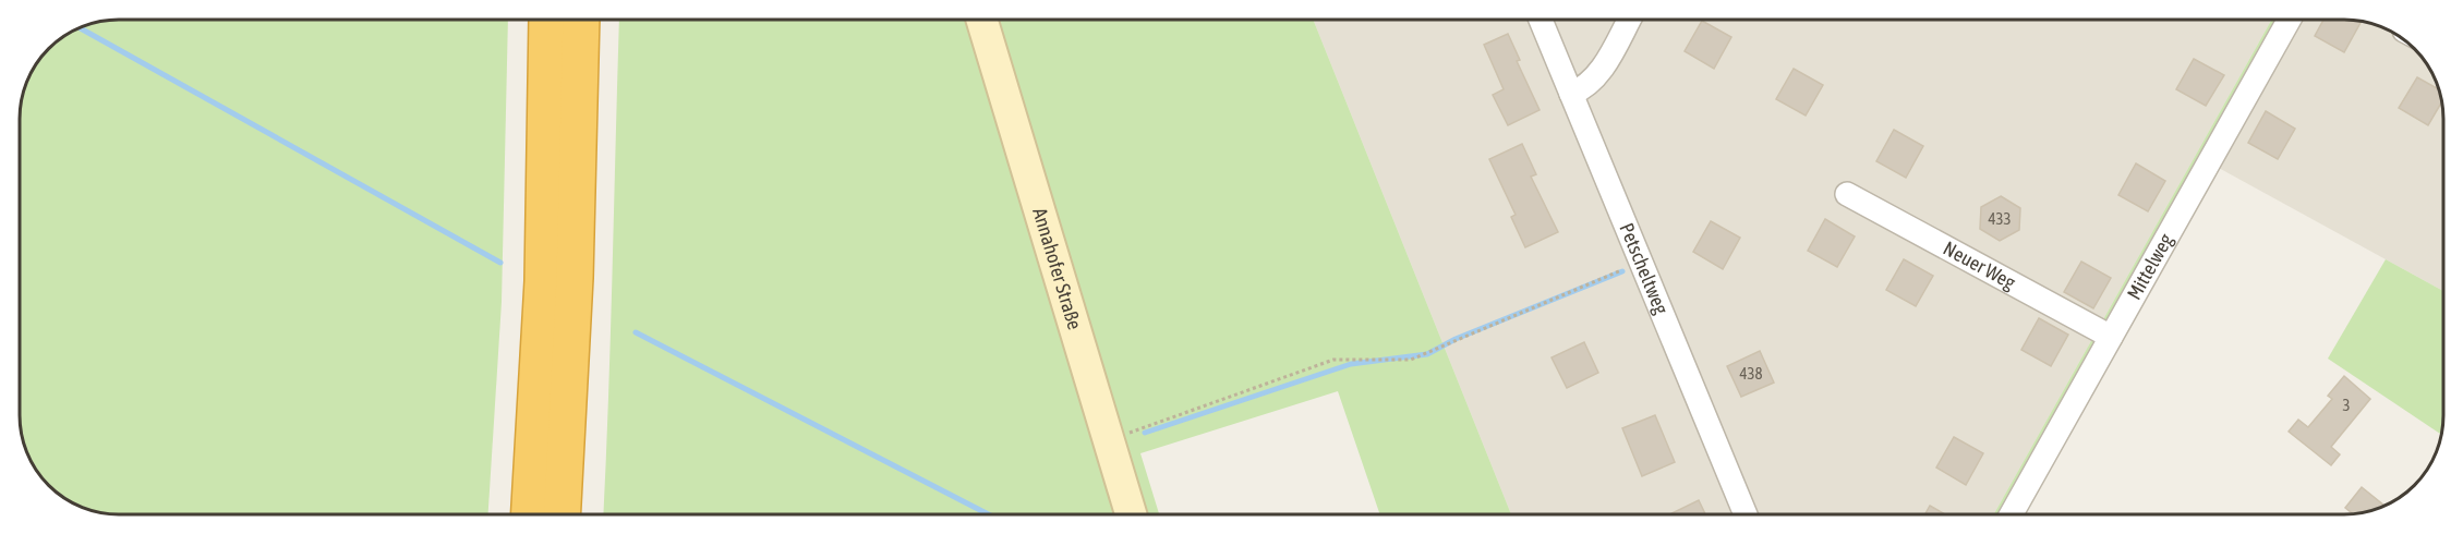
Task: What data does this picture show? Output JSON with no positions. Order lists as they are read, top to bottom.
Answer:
{
  "streets": {
    "street": [
      "Neuer Weg",
      "Mittelweg",
      "Annahofer Straße",
      "Petscheltweg"
    ]
  },
  "crossings": [
    ["Neuer Weg", "Mittelweg"]
  ],
  "house_numbers": ["433", "438", "3"]
}
